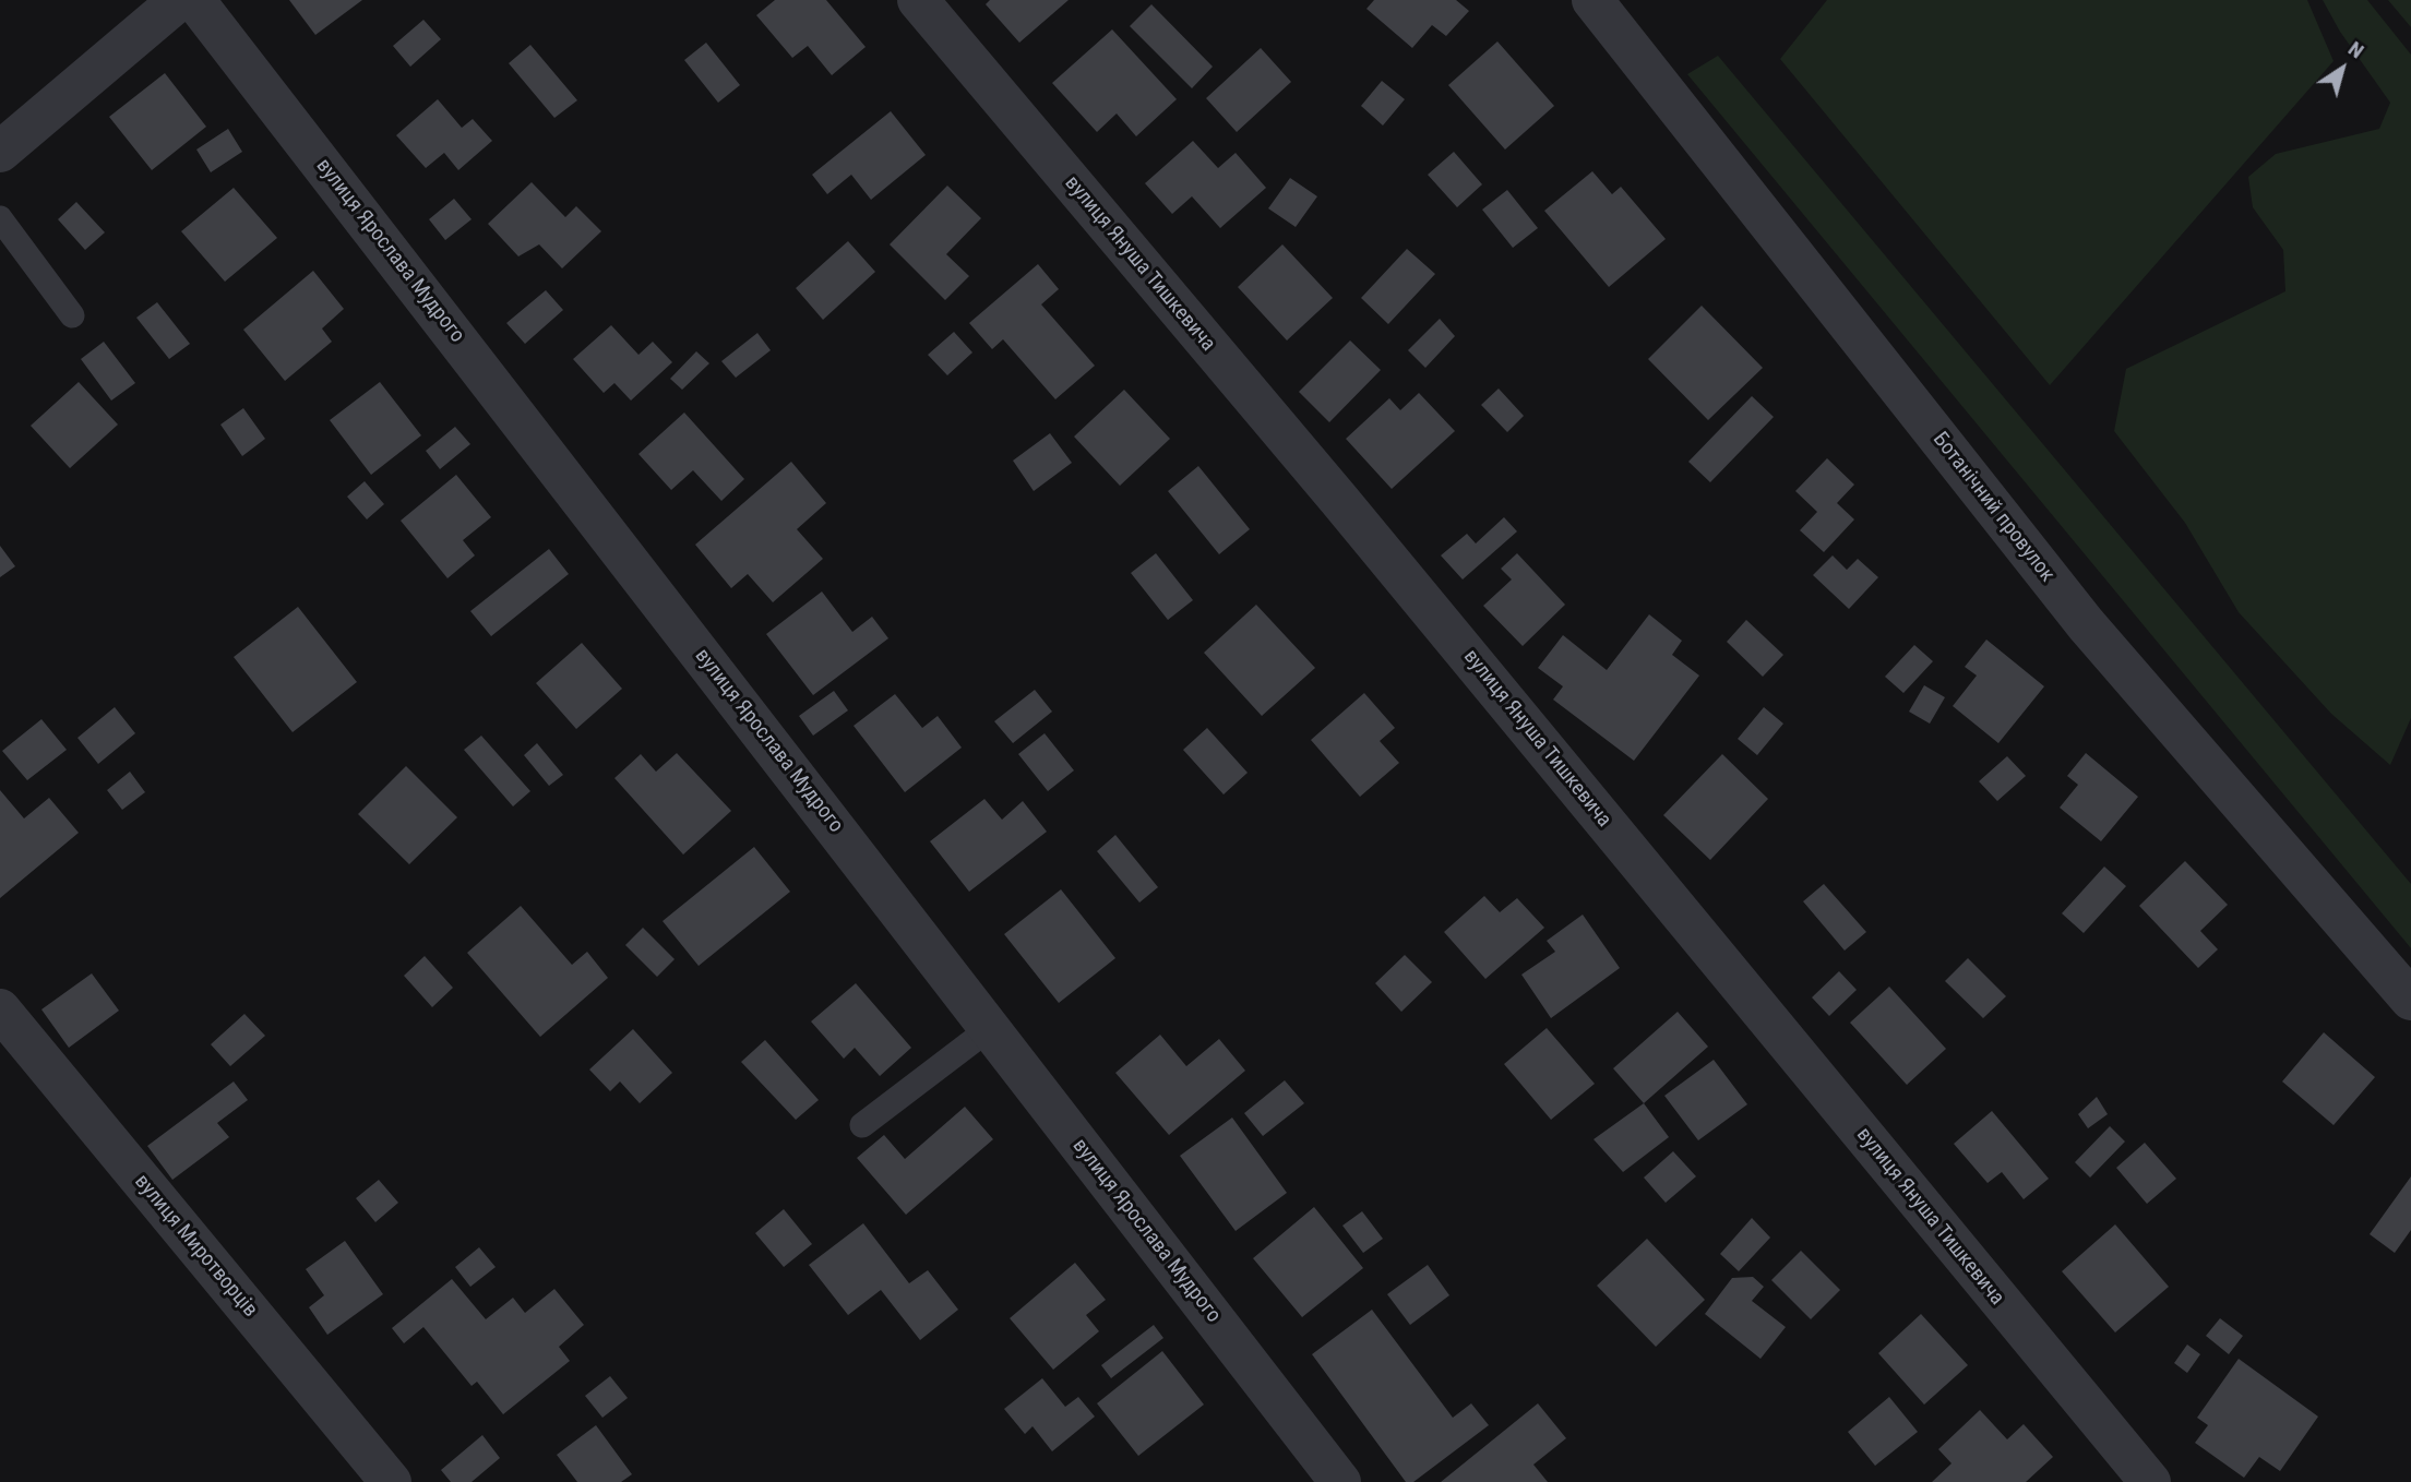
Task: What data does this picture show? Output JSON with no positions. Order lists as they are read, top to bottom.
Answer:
{
  "streets": {
    "street": [
      "вулиця Ярослава Мудрого",
      "вулиця Януша Тишкевича",
      "Ботанічний провулок",
      "вулиця Миротворців"
    ]
  },
  "north": "top right"
}
